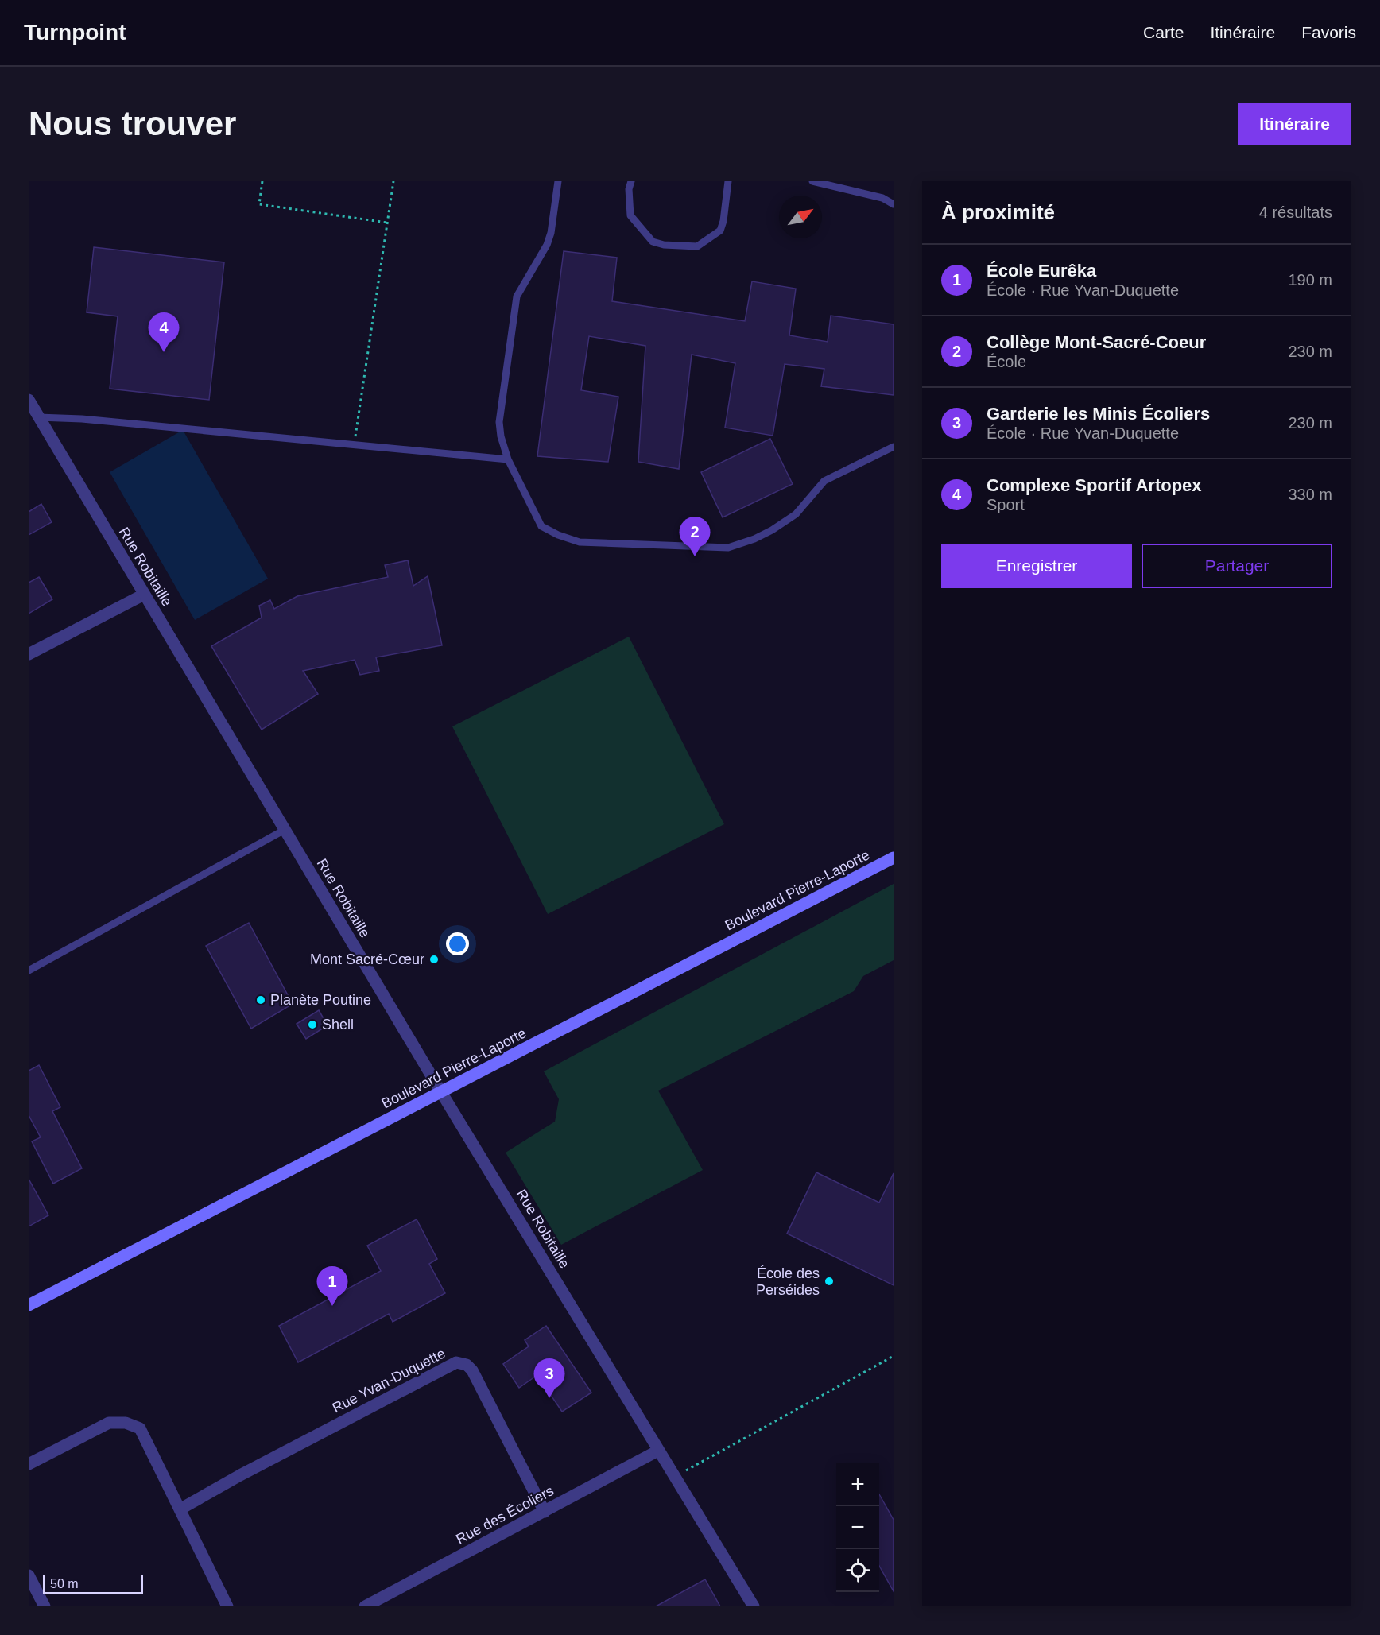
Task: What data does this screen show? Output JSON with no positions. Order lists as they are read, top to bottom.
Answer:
{
  "streets": {
    "main road": ["Boulevard Pierre-Laporte"],
    "street": ["Rue Robitaille", "Rue Yvan-Duquette", "Rue des Écoliers"]
  },
  "crossings": [
    ["Rue Robitaille", "Boulevard Pierre-Laporte"],
    ["Rue Robitaille", "Rue des Écoliers"],
    ["Rue Yvan-Duquette", "Rue des Écoliers"]
  ],
  "places": [
    "Mont Sacré-Cœur",
    "Planète Poutine",
    "Shell",
    "École des Perséides"
  ],
  "scale_bar": "50 m",
  "north": "top right",
  "page": {
    "header": "Turnpoint",
    "nav": ["Carte", "Itinéraire", "Favoris"],
    "buttons": [
      "Itinéraire",
      ["Enregistrer", "Partager"]
    ],
    "title": "Nous trouver",
    "heading": ["À proximité", "4 résultats"],
    "list": [
      {
        "mark": "1",
        "name": "École Eurêka",
        "note": "École · Rue Yvan-Duquette",
        "value": "190 m"
      },
      {
        "mark": "2",
        "name": "Collège Mont-Sacré-Coeur",
        "note": "École",
        "value": "230 m"
      },
      {
        "mark": "3",
        "name": "Garderie les Minis Écoliers",
        "note": "École · Rue Yvan-Duquette",
        "value": "230 m"
      },
      {
        "mark": "4",
        "name": "Complexe Sportif Artopex",
        "note": "Sport",
        "value": "330 m"
      }
    ],
    "pins": [
      "4",
      "2",
      "1",
      "3"
    ],
    "map_buttons": ["+", "−"],
    "scale": "50 m"
  }
}
